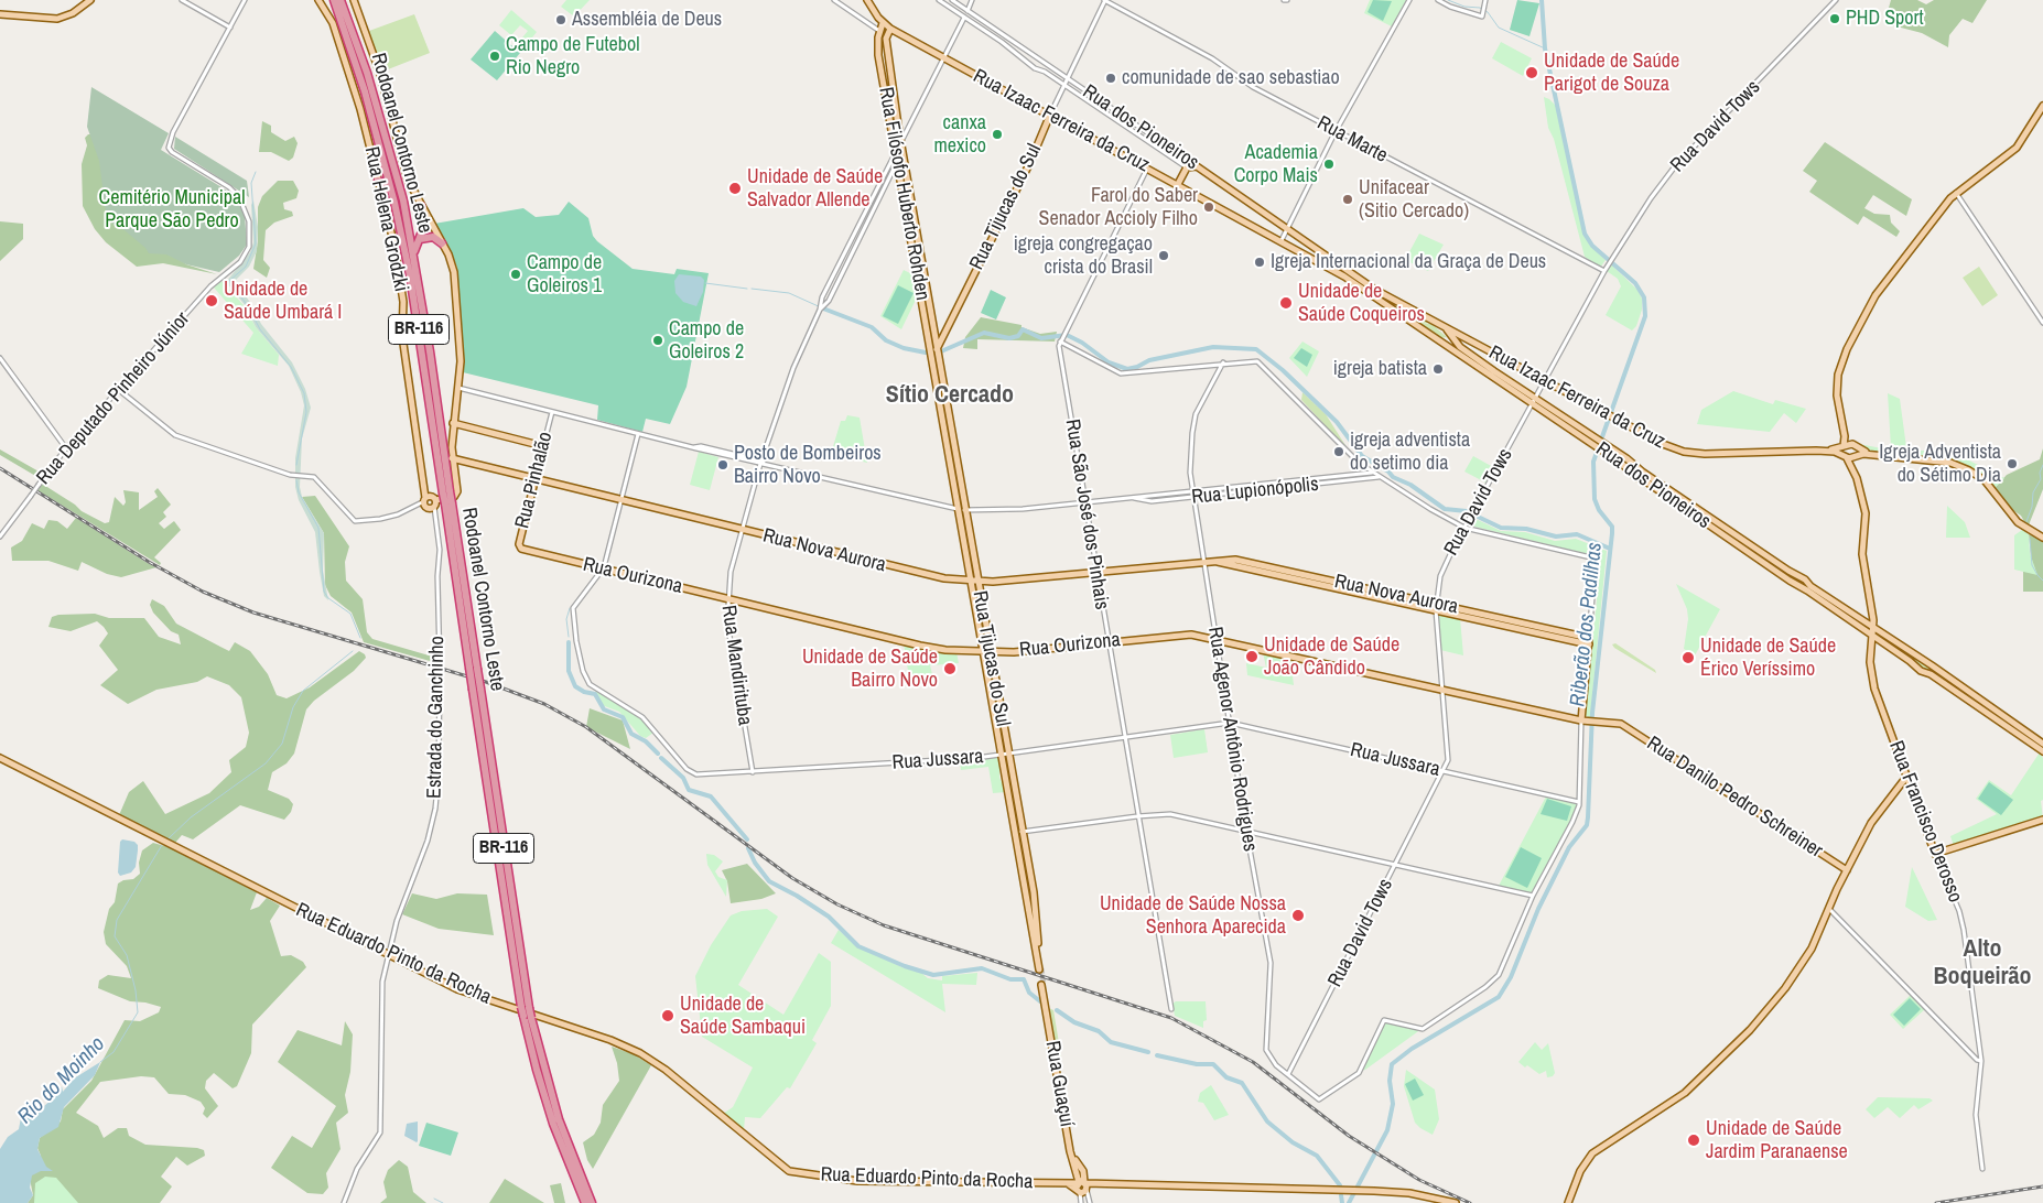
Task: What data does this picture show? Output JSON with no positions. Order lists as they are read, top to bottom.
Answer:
{
  "streets": {
    "highway": ["Rodoanel Contorno Leste", "BR-116"],
    "main road": [
      "Rua Izaac Ferreira da Cruz",
      "Rua dos Pioneiros",
      "Rua Filósofo Huberto Rohden",
      "Rua Tijucas do Sul",
      "Rua Helena Grodzki",
      "Rua Pinhalão",
      "Rua Nova Aurora",
      "Rua Ourizona",
      "Rua Danilo Pedro Schreiner",
      "Rua Francisco Derosso",
      "Rua Eduardo Pinto da Rocha",
      "Rua Guaçuí"
    ],
    "street": [
      "Rua David Tows",
      "Rua Marte",
      "Rua Deputado Pinheiro Júnior",
      "Rua Lupionópolis",
      "Rua São José dos Pinhais",
      "Rua Mandirituba",
      "Estrada do Ganchinho",
      "Rua Agenor Antônio Rodrigues",
      "Rua Jussara"
    ]
  },
  "crossings": [
    ["Rua Izaac Ferreira da Cruz", "Rua David Tows"],
    ["Rua Izaac Ferreira da Cruz", "Rua dos Pioneiros"],
    ["Rua Izaac Ferreira da Cruz", "Rua Filósofo Huberto Rohden"],
    ["Rua Izaac Ferreira da Cruz", "Rua Tijucas do Sul"],
    ["Rua Izaac Ferreira da Cruz", "Rua Francisco Derosso"],
    ["Rua David Tows", "Rua dos Pioneiros"],
    ["Rua David Tows", "Rua Marte"],
    ["Rua David Tows", "Rua Nova Aurora"],
    ["Rua David Tows", "Rua Ourizona"],
    ["Rua David Tows", "Rua Agenor Antônio Rodrigues"],
    ["Rua David Tows", "Rua Jussara"],
    ["Rua dos Pioneiros", "Rua Tijucas do Sul"],
    ["Rua dos Pioneiros", "Rua Francisco Derosso"],
    ["Rua Marte", "Rua Tijucas do Sul"],
    ["Rua Filósofo Huberto Rohden", "Rua Tijucas do Sul"],
    ["Rua Filósofo Huberto Rohden", "Rua Mandirituba"],
    ["Rua Tijucas do Sul", "Rua Lupionópolis"],
    ["Rua Tijucas do Sul", "Rua Nova Aurora"],
    ["Rua Tijucas do Sul", "Rua Ourizona"],
    ["Rua Tijucas do Sul", "Rua Jussara"],
    ["Rua Helena Grodzki", "Estrada do Ganchinho"],
    ["Rua Pinhalão", "Rua Nova Aurora"],
    ["Rua Pinhalão", "Rua Ourizona"],
    ["Rua Lupionópolis", "Rua São José dos Pinhais"],
    ["Rua Lupionópolis", "Rua Agenor Antônio Rodrigues"],
    ["Rua São José dos Pinhais", "Rua Nova Aurora"],
    ["Rua São José dos Pinhais", "Rua Ourizona"],
    ["Rua São José dos Pinhais", "Rua Jussara"],
    ["Rua Nova Aurora", "Rua Mandirituba"],
    ["Rua Nova Aurora", "Rua Agenor Antônio Rodrigues"],
    ["Rua Nova Aurora", "Rua Jussara"],
    ["Rua Ourizona", "Rua Mandirituba"],
    ["Rua Ourizona", "Rua Agenor Antônio Rodrigues"],
    ["Rua Ourizona", "Rua Jussara"],
    ["Rua Ourizona", "Rua Danilo Pedro Schreiner"],
    ["Rua Mandirituba", "Rua Jussara"],
    ["Estrada do Ganchinho", "Rua Eduardo Pinto da Rocha"],
    ["Rua Agenor Antônio Rodrigues", "Rua Jussara"],
    ["Rua Eduardo Pinto da Rocha", "Rua Guaçuí"]
  ],
  "districts": ["Sítio Cercado", "Alto Boqueirão"],
  "water": ["Riberão dos Padilhas", "Rio do Moinho"],
  "parks": ["Cemitério Municipal Parque São Pedro"],
  "places": [
    "PHD Sport",
    "Assembléia de Deus",
    "Campo de Futebol Rio Negro",
    "Unidade de Saúde Parigot de Souza",
    "comunidade de sao sebastiao",
    "canxa mexico",
    "Academia Corpo Mais",
    "Unidade de Saúde Salvador Allende",
    "Unifacear (Sitio Cercado)",
    "Farol do Saber Senador Accioly Filho",
    "igreja congregaçao crista do Brasil",
    "Igreja Internacional da Graça de Deus",
    "Campo de Goleiros 1",
    "Unidade de Saúde Umbará I",
    "Unidade de Saúde Coqueiros",
    "Campo de Goleiros 2",
    "igreja batista",
    "igreja adventista do setimo dia",
    "Igreja Adventista do Sétimo Dia",
    "Posto de Bombeiros Bairro Novo",
    "Unidade de Saúde João Cândido",
    "Unidade de Saúde Érico Veríssimo",
    "Unidade de Saúde Bairro Novo",
    "Unidade de Saúde Nossa Senhora Aparecida",
    "Unidade de Saúde Sambaqui",
    "Unidade de Saúde Jardim Paranaense"
  ]
}
